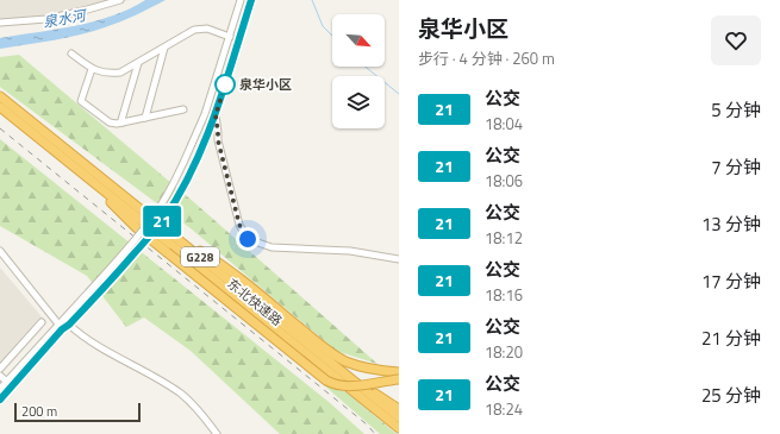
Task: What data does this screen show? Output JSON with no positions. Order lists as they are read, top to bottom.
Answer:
{
  "streets": {
    "highway": ["G228", "东北快速路"]
  },
  "water": ["泉水河"],
  "places": ["泉华小区"],
  "lines": ["bus line 21"],
  "scale_bar": "200 m",
  "north": "bottom right",
  "page": {
    "on_map": "21",
    "heading": ["泉华小区", "步行 · 4 分钟 · 260 m"],
    "list": [
      {
        "mark": "21",
        "name": "公交",
        "note": "18:04",
        "value": "5 分钟"
      },
      {
        "mark": "21",
        "name": "公交",
        "note": "18:06",
        "value": "7 分钟"
      },
      {
        "mark": "21",
        "name": "公交",
        "note": "18:12",
        "value": "13 分钟"
      },
      {
        "mark": "21",
        "name": "公交",
        "note": "18:16",
        "value": "17 分钟"
      },
      {
        "mark": "21",
        "name": "公交",
        "note": "18:20",
        "value": "21 分钟"
      },
      {
        "mark": "21",
        "name": "公交",
        "note": "18:24",
        "value": "25 分钟"
      }
    ],
    "scale": "200 m"
  }
}
